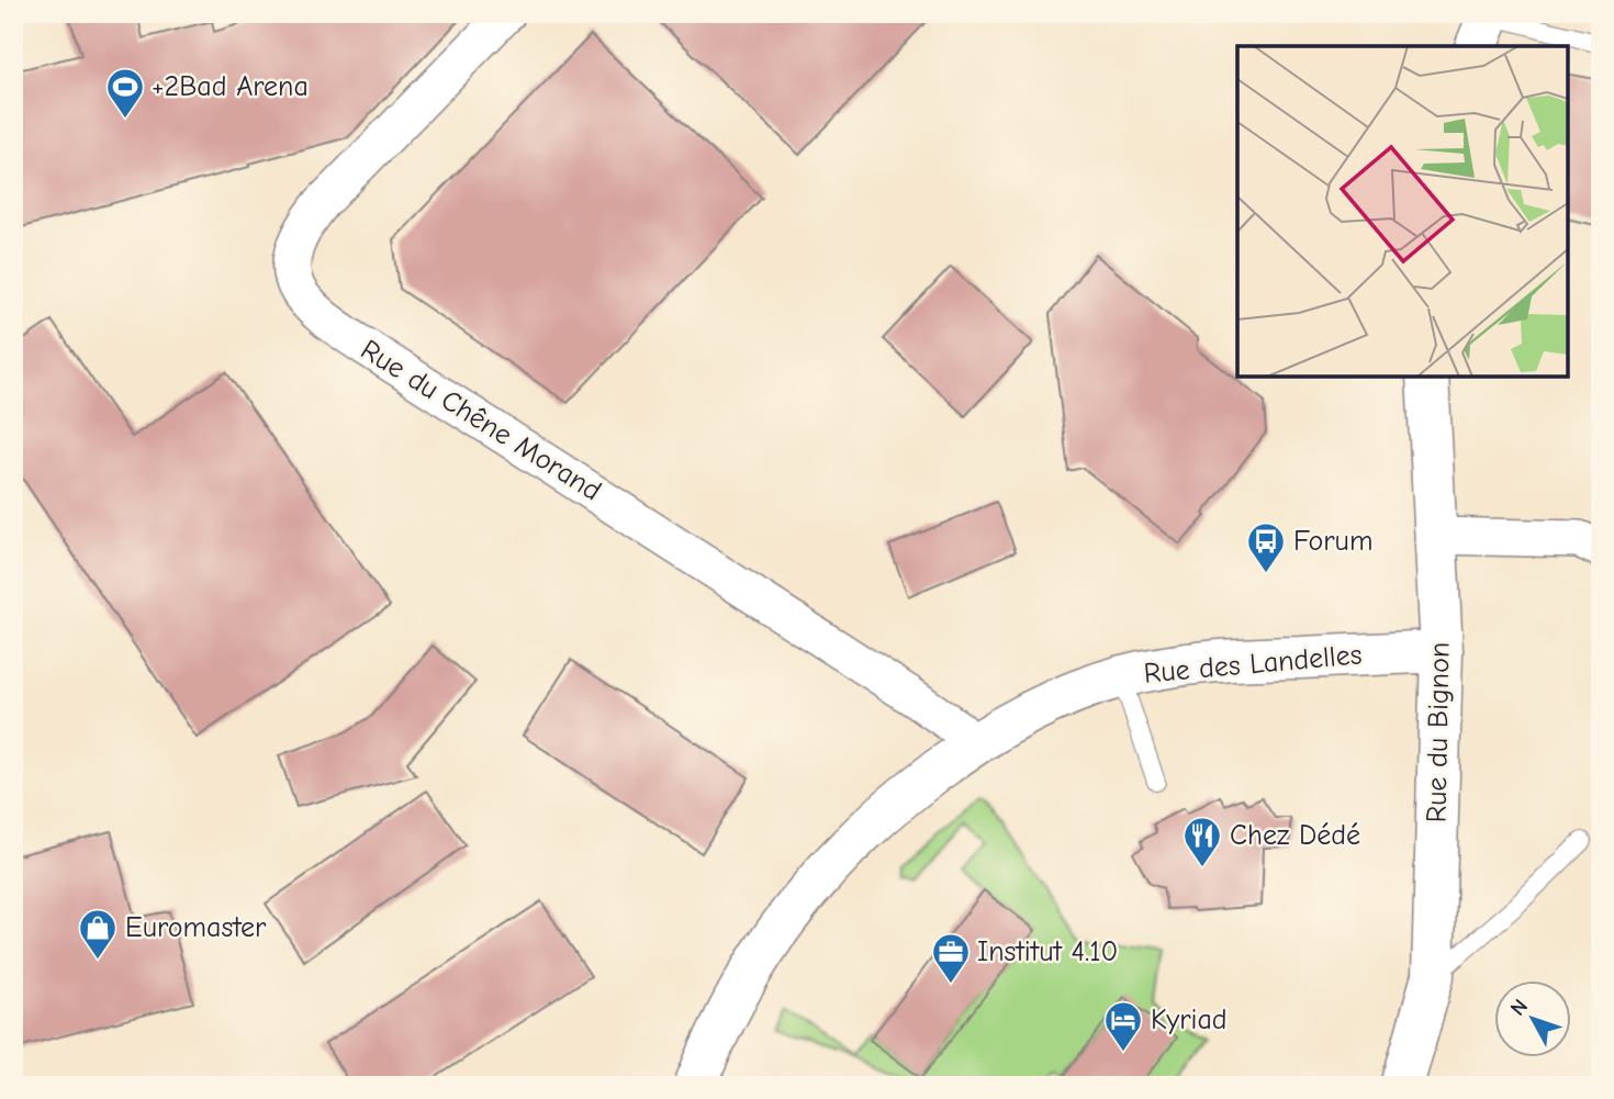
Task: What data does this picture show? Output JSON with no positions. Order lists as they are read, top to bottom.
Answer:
{
  "streets": {
    "street": ["Rue du Chêne Morand", "Rue des Landelles", "Rue du Bignon"]
  },
  "crossings": [
    ["Rue du Chêne Morand", "Rue des Landelles"],
    ["Rue des Landelles", "Rue du Bignon"]
  ],
  "places": {
    "sports": ["+2Bad Arena"],
    "bus stop": ["Forum"],
    "restaurant": ["Chez Dédé"],
    "shop": ["Euromaster"],
    "office": ["Institut 4.10"],
    "hotel": ["Kyriad"]
  },
  "north": "top left"
}
